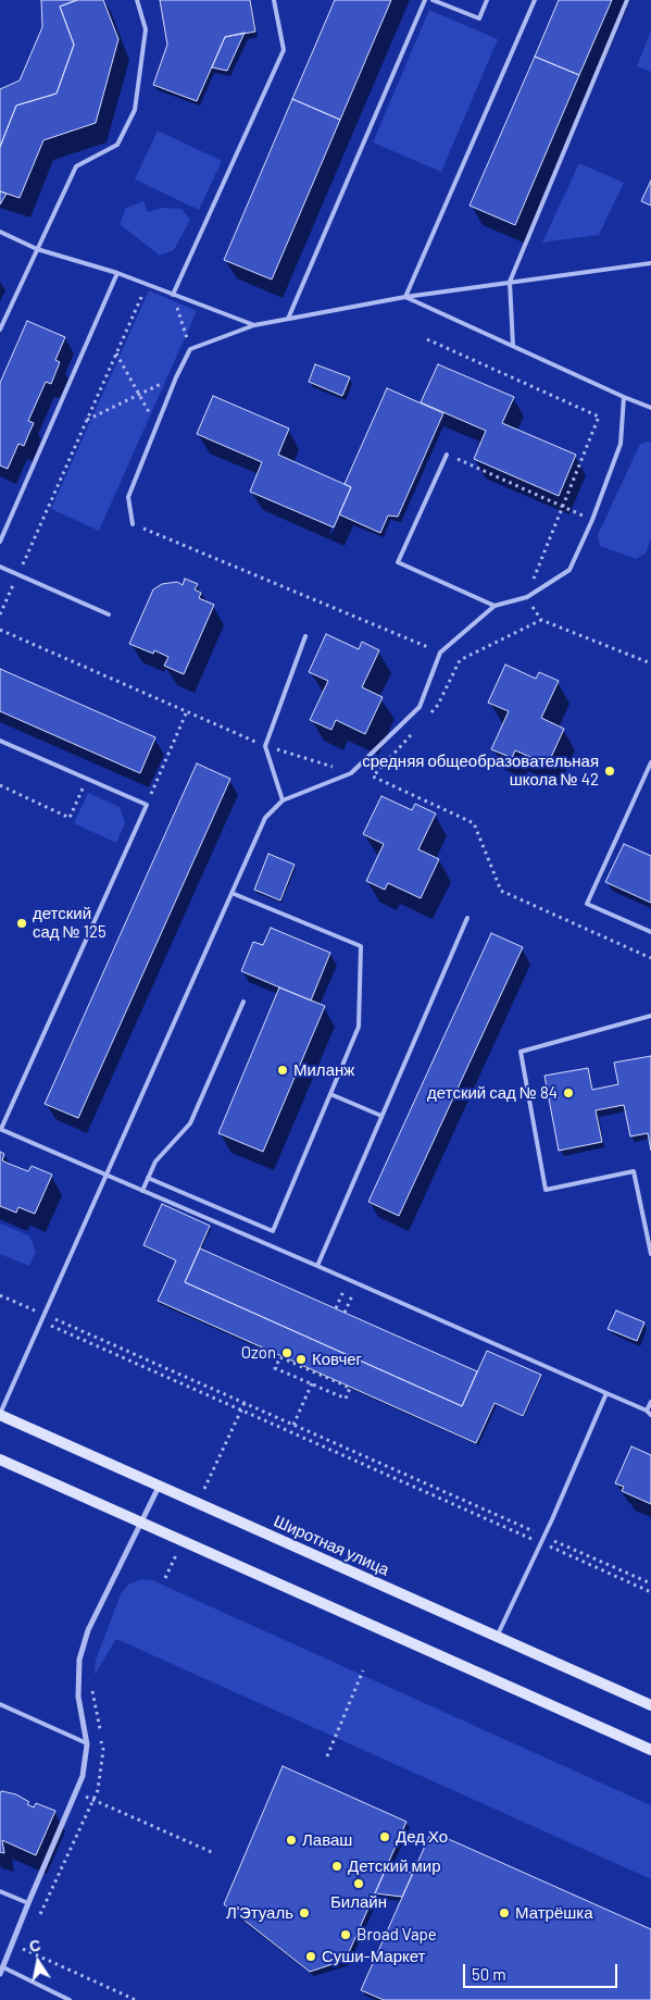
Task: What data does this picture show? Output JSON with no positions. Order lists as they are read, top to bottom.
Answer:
{
  "streets": {
    "main road": ["Широтная улица"]
  },
  "places": [
    "средняя общеобразовательная школа № 42",
    "детский сад № 125",
    "Миланж",
    "детский сад № 84",
    "Ozon",
    "Ковчег",
    "Дед Хо",
    "Лаваш",
    "Детский мир",
    "Билайн",
    "Л'Этуаль",
    "Матрёшка",
    "Broad Vape",
    "Суши-Маркет"
  ],
  "scale_bar": "50 m",
  "north": "top"
}
